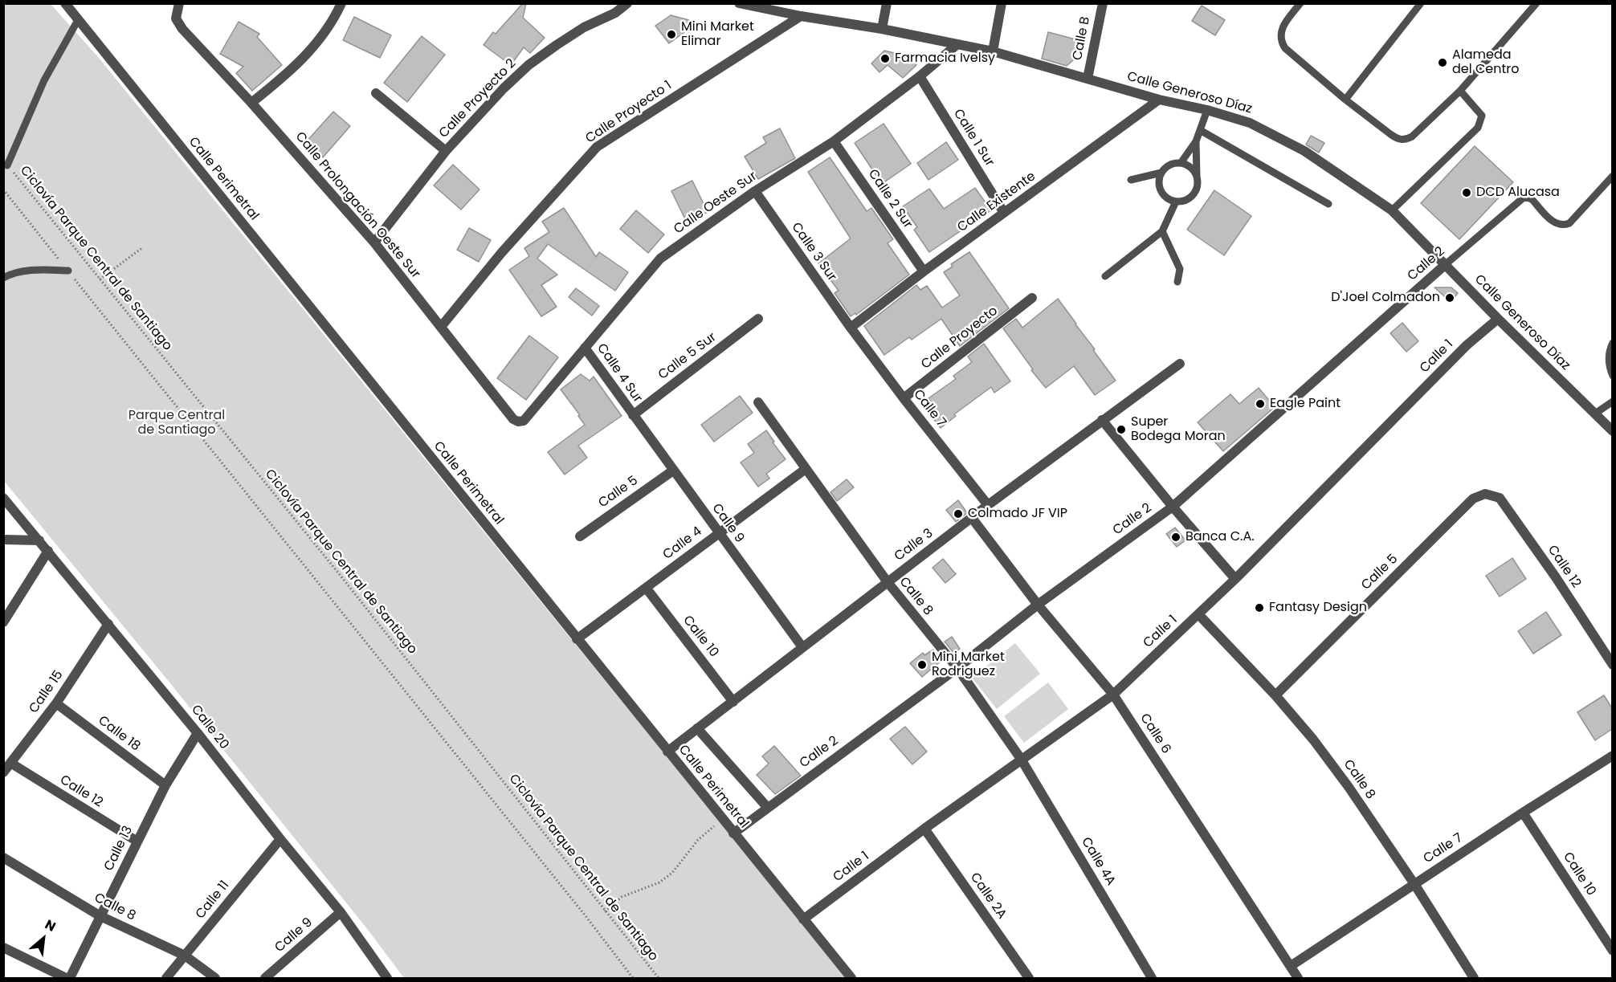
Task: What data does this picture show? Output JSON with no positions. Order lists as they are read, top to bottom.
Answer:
{
  "streets": {
    "street": [
      "Calle B",
      "Calle Generoso Díaz",
      "Calle Proyecto 2",
      "Calle Proyecto 1",
      "Calle 1 Sur",
      "Calle Perimetral",
      "Calle 2 Sur",
      "Calle Existente",
      "Calle Oeste Sur",
      "Calle Prolongación Oeste Sur",
      "Calle 3 Sur",
      "Calle 2",
      "Calle Proyecto",
      "Calle 5 Sur",
      "Calle 1",
      "Calle 4 Sur",
      "Calle 7",
      "Calle 5",
      "Calle 9",
      "Calle 4",
      "Calle 3",
      "Calle 12",
      "Calle 8",
      "Calle 10",
      "Calle 15",
      "Calle 20",
      "Calle 18",
      "Calle 6",
      "Calle 13",
      "Calle 4A",
      "Calle 2A",
      "Calle 11"
    ],
    "path": ["Ciclovía Parque Central de Santiago"]
  },
  "crossings": [
    ["Calle B", "Calle Generoso Díaz"],
    ["Calle Generoso Díaz", "Calle Proyecto 1"],
    ["Calle Generoso Díaz", "Calle Existente"],
    ["Calle Generoso Díaz", "Calle Oeste Sur"],
    ["Calle Generoso Díaz", "Calle 2"],
    ["Calle Generoso Díaz", "Calle 1"],
    ["Calle Proyecto 2", "Calle Prolongación Oeste Sur"],
    ["Calle Proyecto 1", "Calle Prolongación Oeste Sur"],
    ["Calle 1 Sur", "Calle Existente"],
    ["Calle 1 Sur", "Calle Oeste Sur"],
    ["Calle Perimetral", "Calle 2"],
    ["Calle Perimetral", "Calle 1"],
    ["Calle Perimetral", "Calle 4"],
    ["Calle Perimetral", "Calle 3"],
    ["Calle 2 Sur", "Calle Existente"],
    ["Calle 2 Sur", "Calle Oeste Sur"],
    ["Calle Existente", "Calle 3 Sur"],
    ["Calle Existente", "Calle 7"],
    ["Calle Oeste Sur", "Calle Prolongación Oeste Sur"],
    ["Calle Oeste Sur", "Calle 3 Sur"],
    ["Calle Oeste Sur", "Calle 4 Sur"],
    ["Calle 3 Sur", "Calle 7"],
    ["Calle 2", "Calle 8"],
    ["Calle 2", "Calle 6"],
    ["Calle Proyecto", "Calle 7"],
    ["Calle 5 Sur", "Calle 4 Sur"],
    ["Calle 5 Sur", "Calle 9"],
    ["Calle 1", "Calle 8"],
    ["Calle 1", "Calle 6"],
    ["Calle 1", "Calle 4A"],
    ["Calle 1", "Calle 2A"],
    ["Calle 4 Sur", "Calle 9"],
    ["Calle 7", "Calle 3"],
    ["Calle 7", "Calle 8"],
    ["Calle 7", "Calle 10"],
    ["Calle 7", "Calle 6"],
    ["Calle 5", "Calle 9"],
    ["Calle 5", "Calle 12"],
    ["Calle 5", "Calle 8"],
    ["Calle 9", "Calle 4"],
    ["Calle 9", "Calle 3"],
    ["Calle 9", "Calle 20"],
    ["Calle 4", "Calle 8"],
    ["Calle 4", "Calle 10"],
    ["Calle 3", "Calle 8"],
    ["Calle 3", "Calle 10"],
    ["Calle 3", "Calle 6"],
    ["Calle 12", "Calle 15"],
    ["Calle 12", "Calle 13"],
    ["Calle 8", "Calle 13"],
    ["Calle 8", "Calle 4A"],
    ["Calle 8", "Calle 11"],
    ["Calle 15", "Calle 20"],
    ["Calle 15", "Calle 18"],
    ["Calle 20", "Calle 13"],
    ["Calle 20", "Calle 11"],
    ["Calle 18", "Calle 13"]
  ],
  "parks": ["Parque Central de Santiago"],
  "places": [
    "Mini Market Elimar",
    "Farmacia Ivelsy",
    "Alameda del Centro",
    "DCD Alucasa",
    "D'Joel Colmadon",
    "Eagle Paint",
    "Super Bodega Moran",
    "Colmado JF VIP",
    "Banca C.A.",
    "Fantasy Design",
    "Mini Market Rodriguez"
  ],
  "north": "top right"
}
